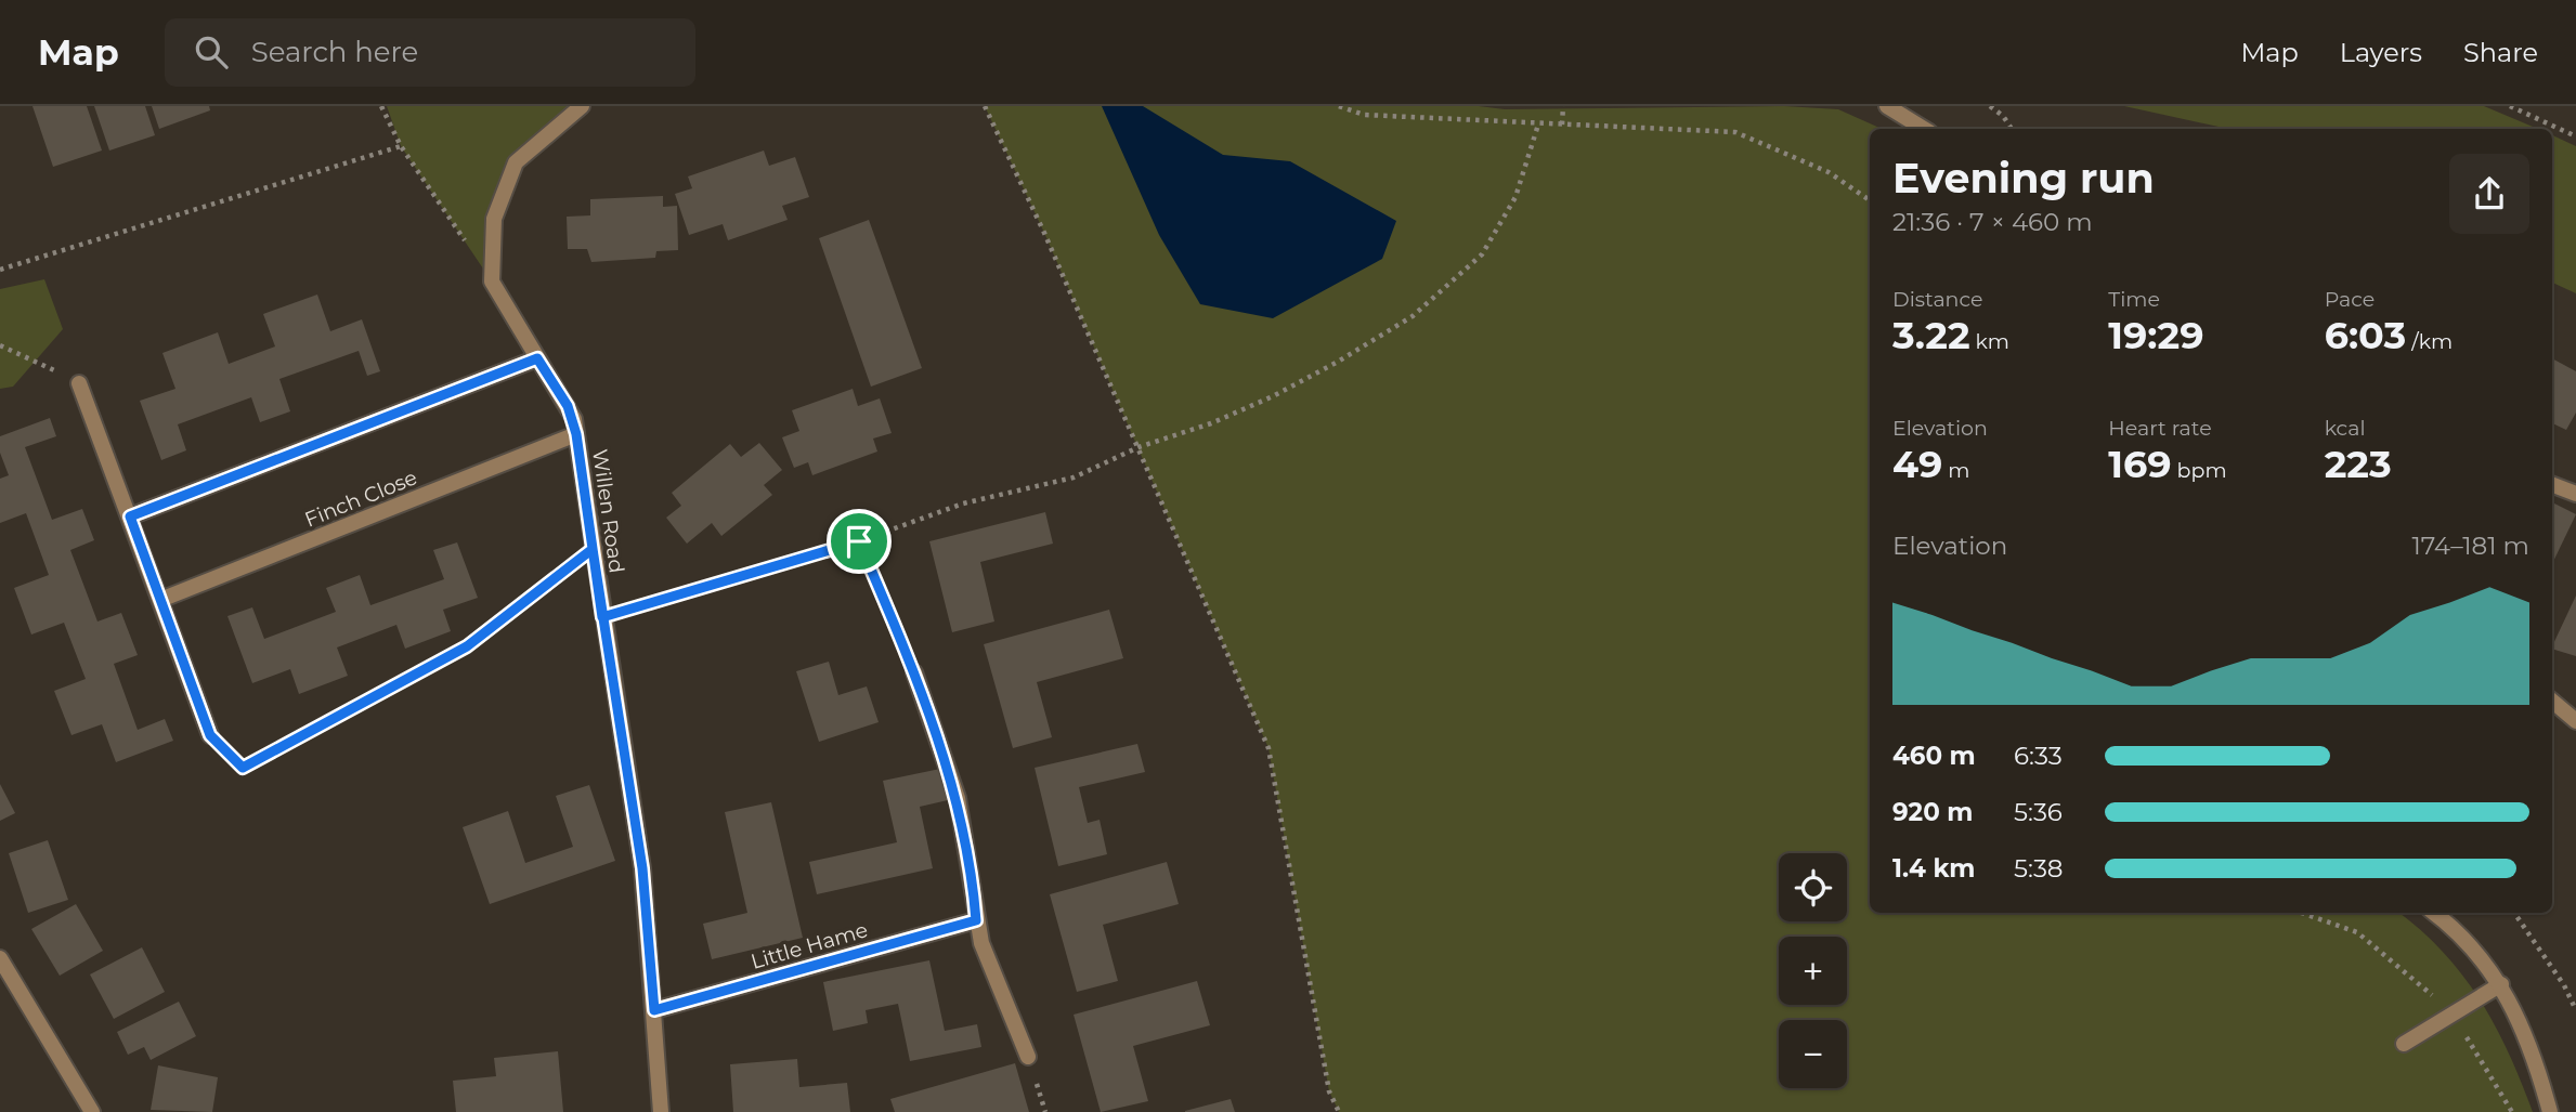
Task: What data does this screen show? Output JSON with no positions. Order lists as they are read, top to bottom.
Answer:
{
  "streets": {
    "street": ["Finch Close", "Willen Road", "Little Hame"]
  },
  "crossings": [
    ["Finch Close", "Willen Road"],
    ["Willen Road", "Little Hame"]
  ],
  "page": {
    "header": "Map",
    "search": "Search here",
    "nav": ["Map", "Layers", "Share"],
    "heading": ["Evening run", "21:36 · 7 × 460 m"],
    "stats": [
      ["Distance", "3.22 km"],
      ["Time", "19:29"],
      ["Pace", "6:03 /km"],
      ["Elevation", "49 m"],
      ["Heart rate", "169 bpm"],
      ["kcal", "223"]
    ],
    "chart": ["Elevation", "174–181 m"],
    "list": [
      {
        "name": "460 m",
        "note": "6:33"
      },
      {
        "name": "920 m",
        "note": "5:36"
      },
      {
        "name": "1.4 km",
        "note": "5:38"
      }
    ],
    "map_buttons": ["+", "−"]
  }
}
